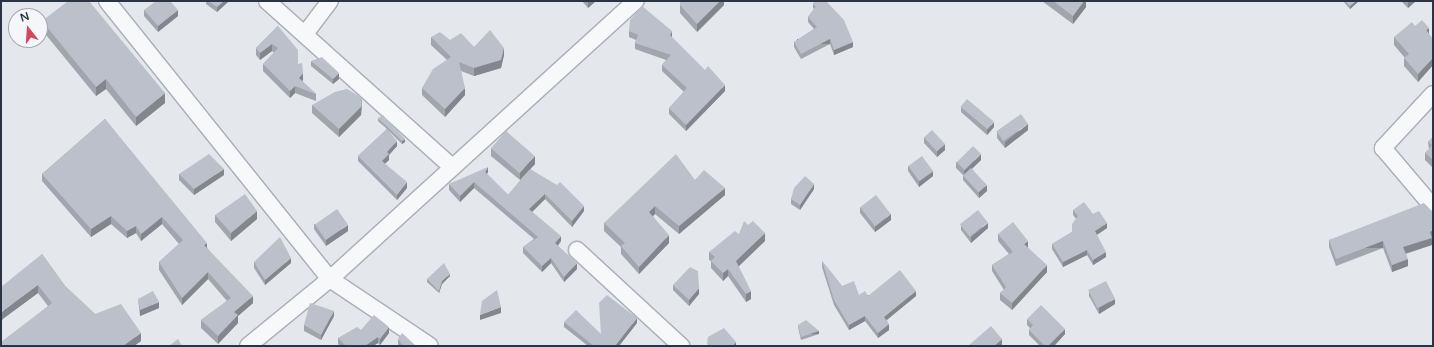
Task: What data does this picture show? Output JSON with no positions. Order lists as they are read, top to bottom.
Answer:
{
  "north": "top"
}
